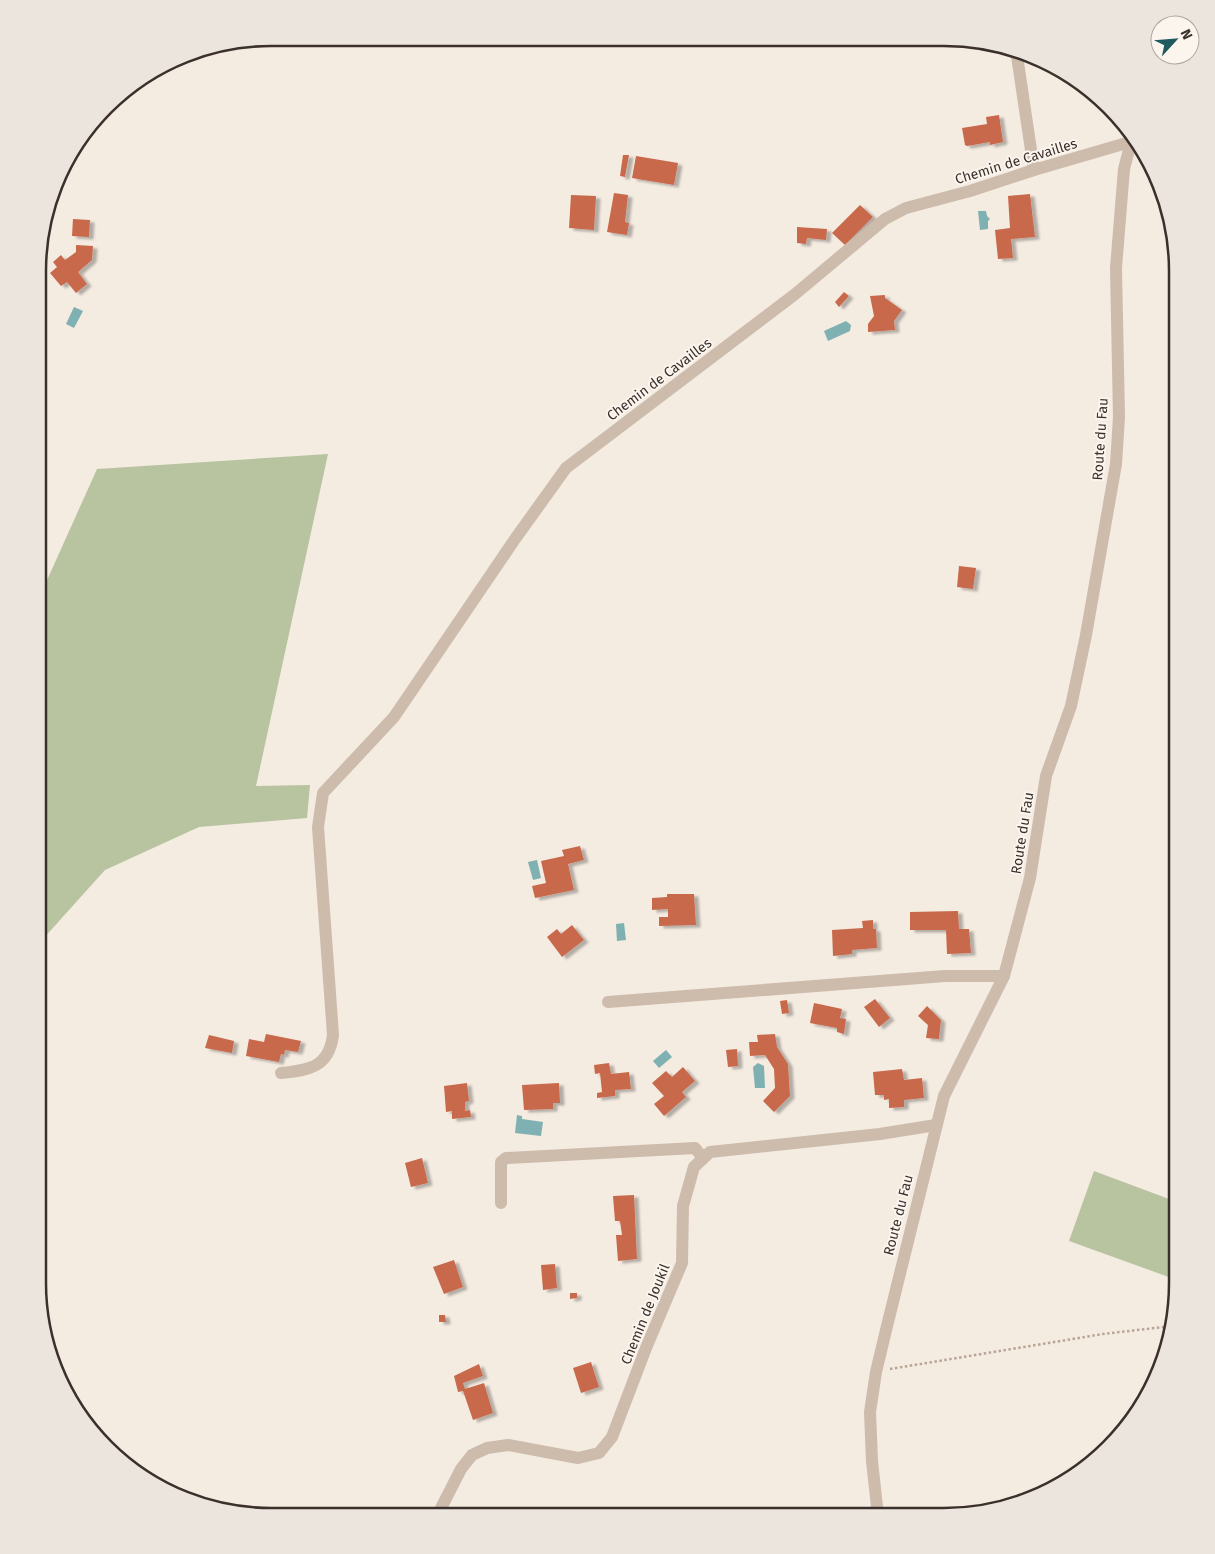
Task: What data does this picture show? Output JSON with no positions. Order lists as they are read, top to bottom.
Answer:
{
  "streets": {
    "street": ["Chemin de Cavailles", "Route du Fau", "Chemin de Joukil"]
  },
  "north": "top right"
}
